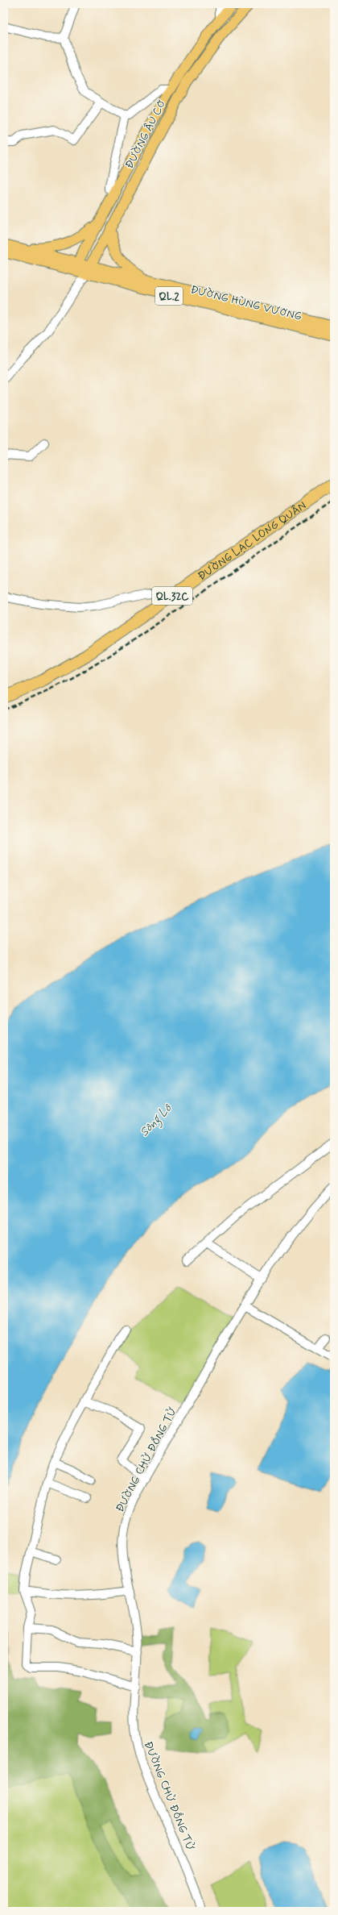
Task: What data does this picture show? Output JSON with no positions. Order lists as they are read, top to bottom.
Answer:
{
  "streets": {
    "highway": ["ĐƯỜNG LẠC LONG QUÂN", "QL.32C"],
    "main road": ["ĐƯỜNG ÂU CƠ", "QL.2", "ĐƯỜNG HÙNG VƯƠNG"],
    "street": ["ĐƯỜNG CHỬ ĐỒNG TỬ"]
  },
  "crossings": [
    ["ĐƯỜNG ÂU CƠ", "ĐƯỜNG HÙNG VƯƠNG"]
  ],
  "water": ["Sông Lô"]
}
